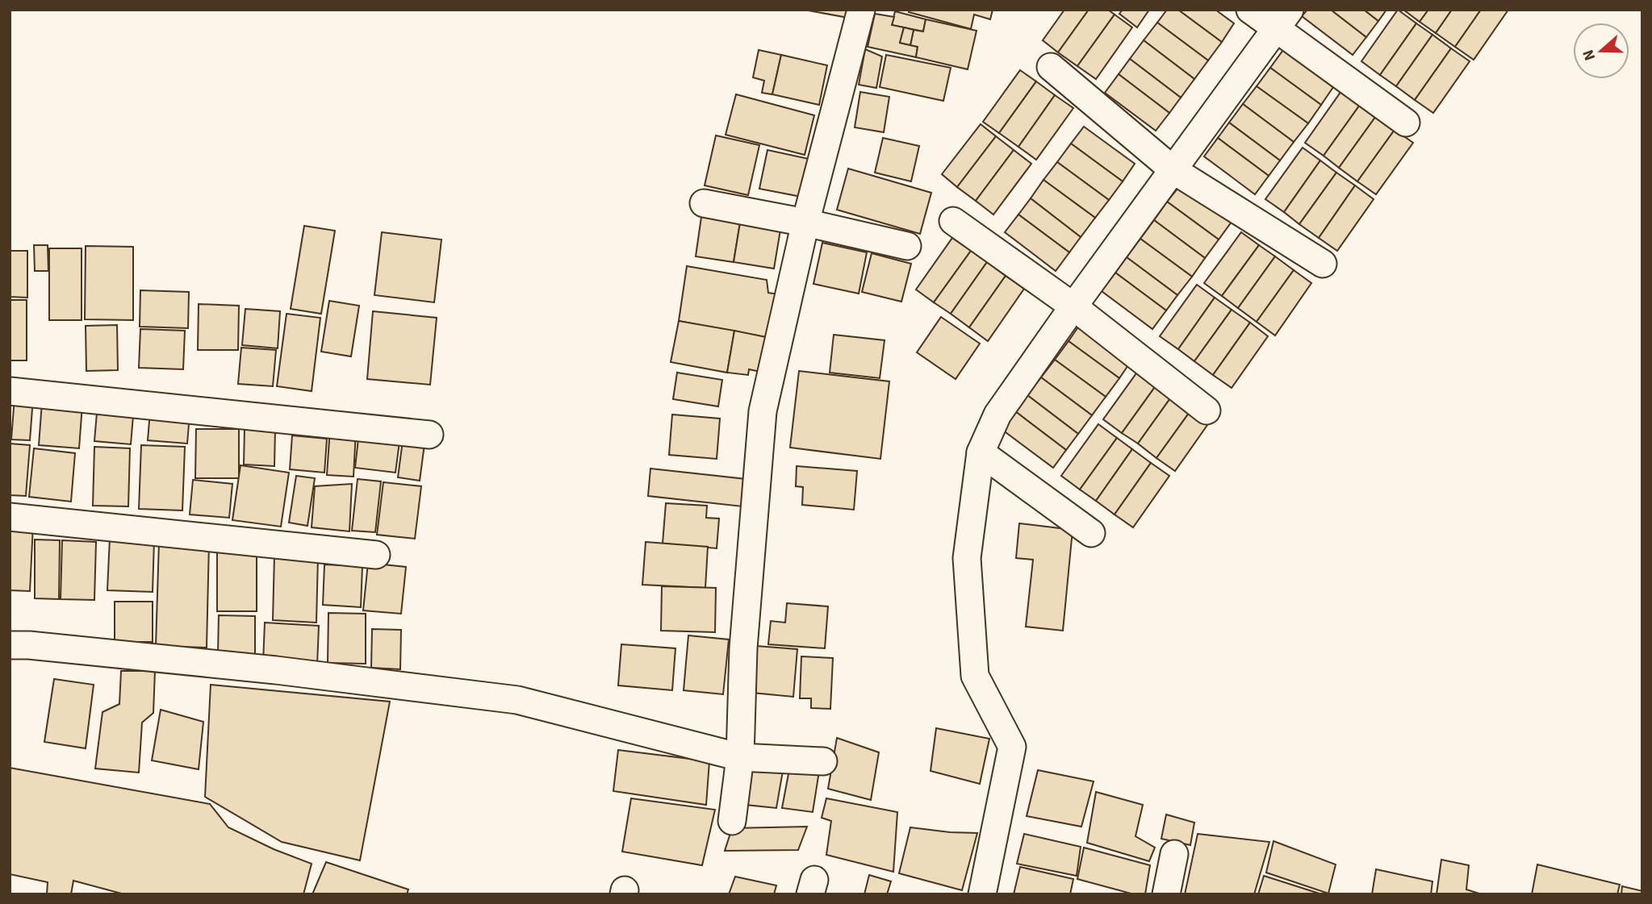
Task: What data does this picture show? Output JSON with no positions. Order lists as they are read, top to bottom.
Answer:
{
  "north": "left"
}
